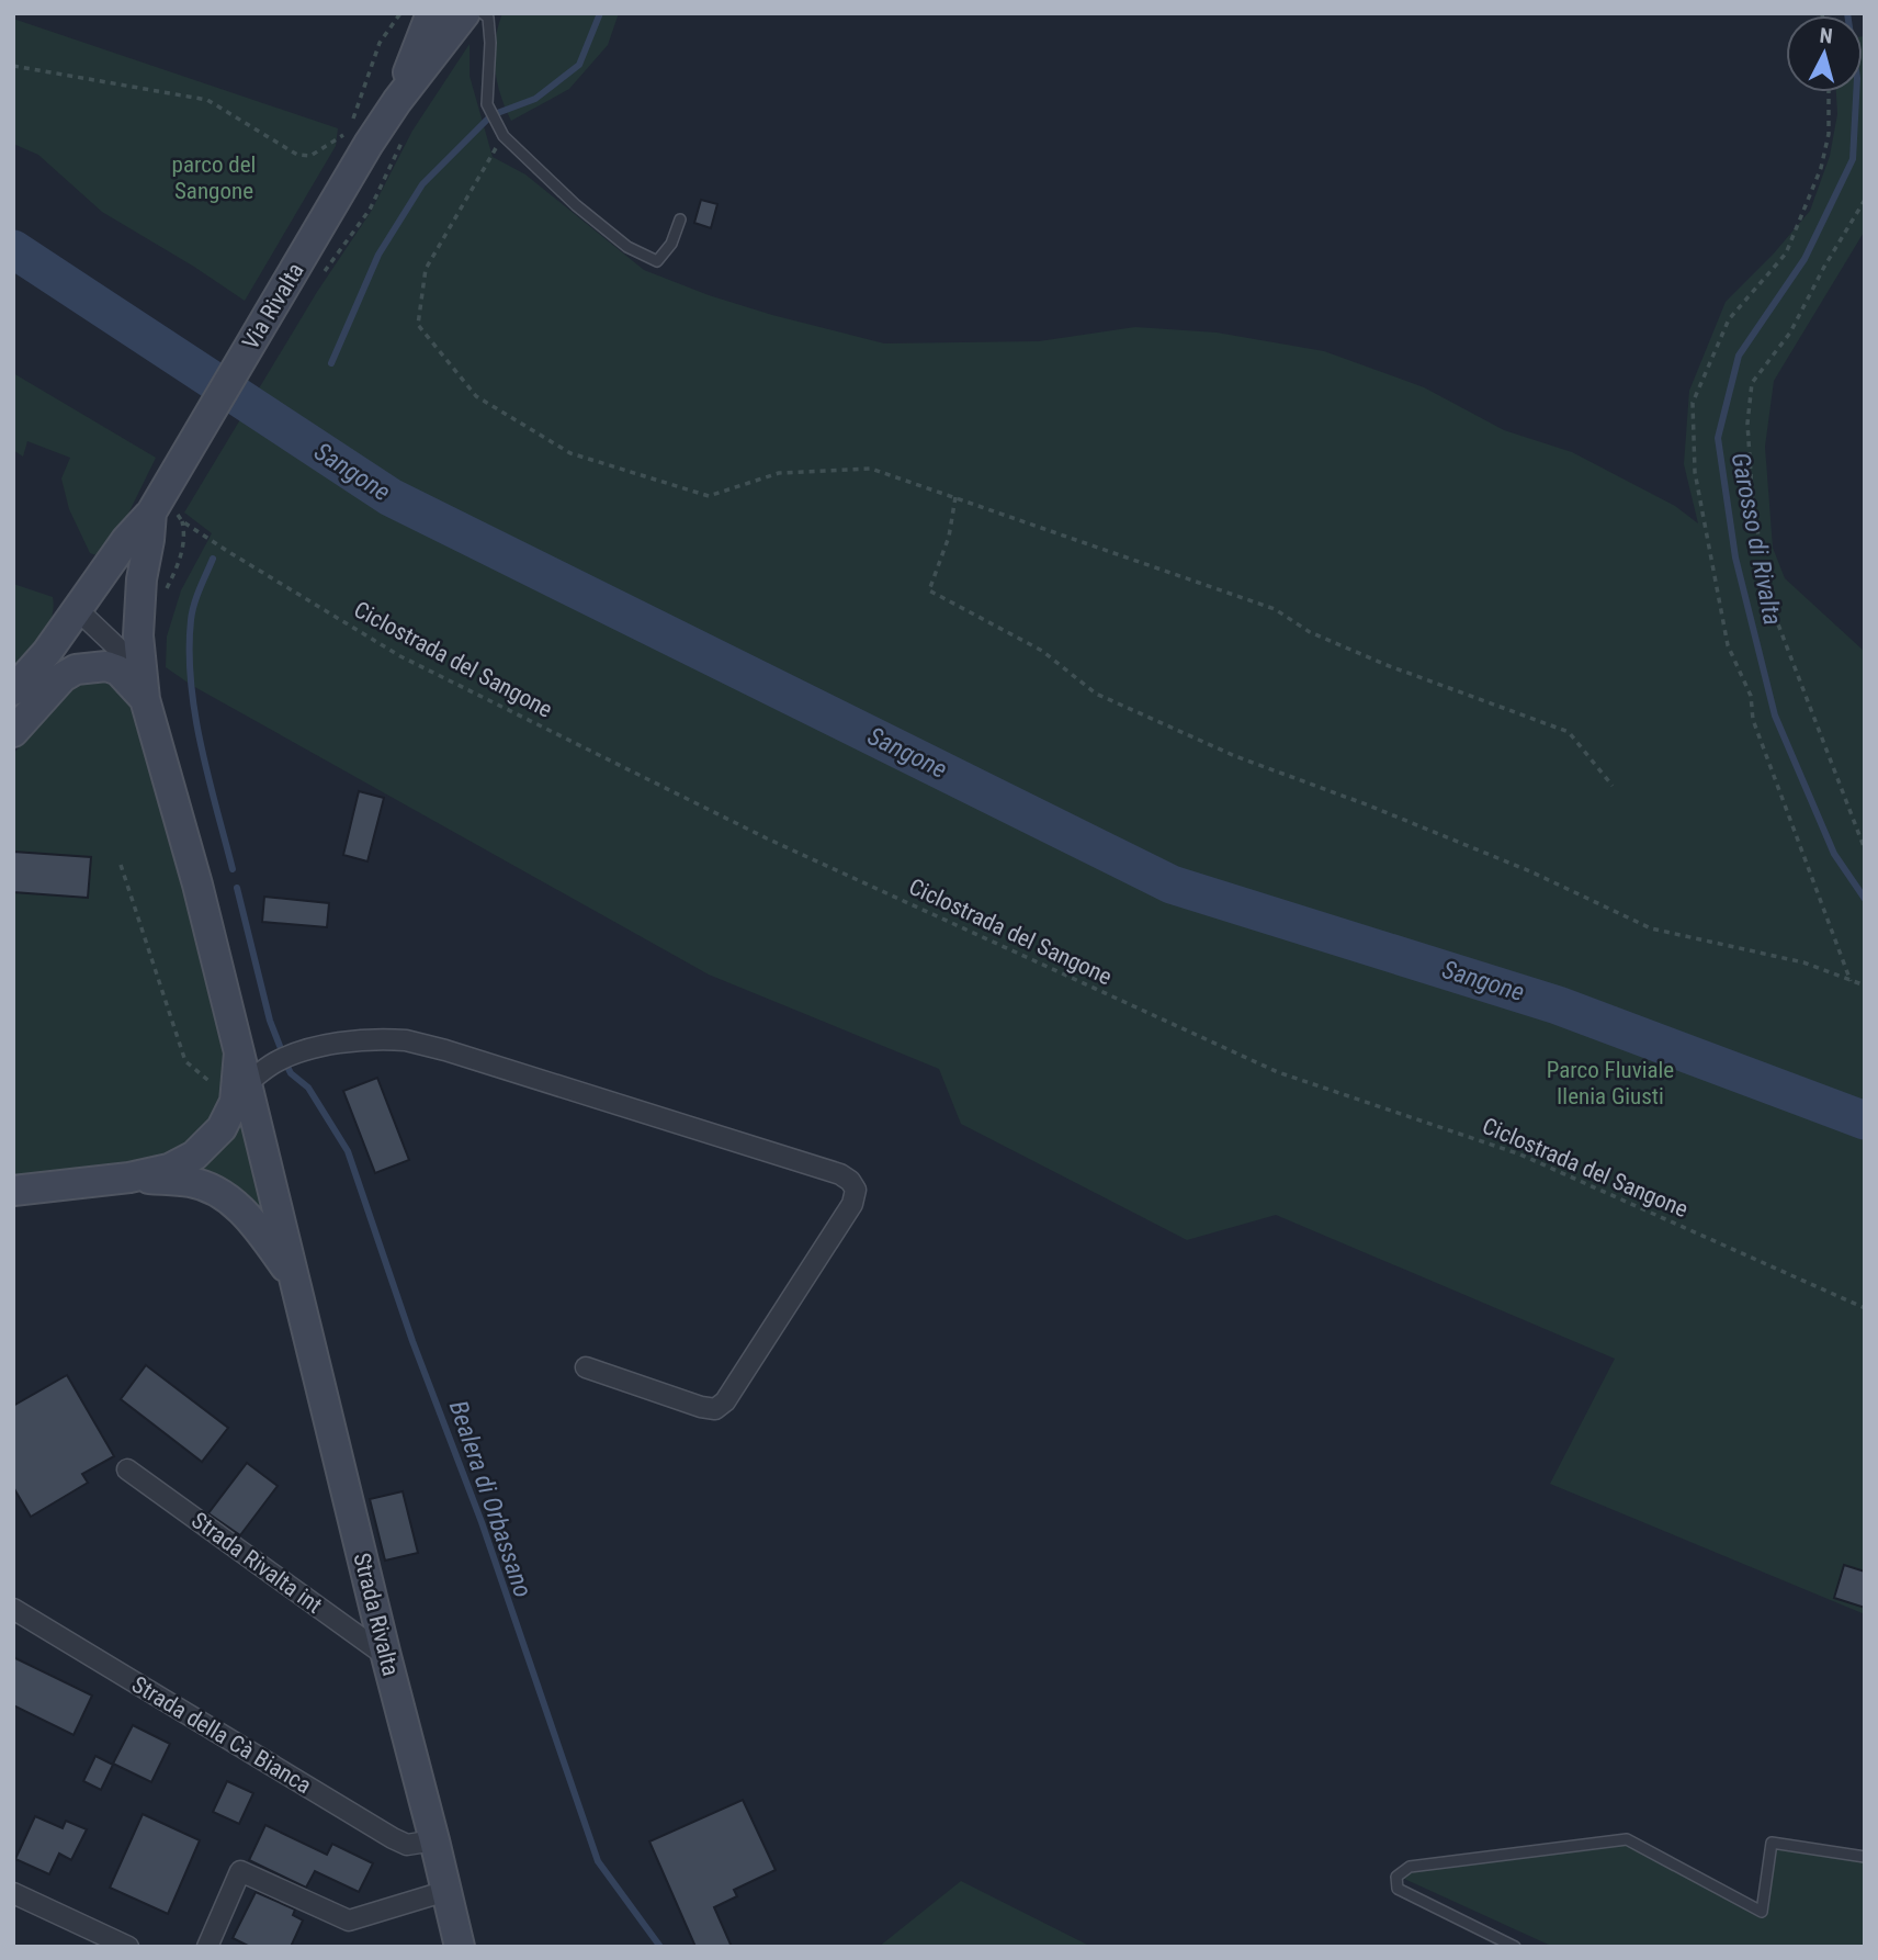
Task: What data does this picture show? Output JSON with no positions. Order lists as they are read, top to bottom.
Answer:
{
  "streets": {
    "main road": ["Via Rivalta", "Strada Rivalta"],
    "street": ["Strada Rivalta int", "Strada della Cà Bianca"],
    "path": ["Ciclostrada del Sangone"]
  },
  "crossings": [
    ["Via Rivalta", "Ciclostrada del Sangone"],
    ["Via Rivalta", "Strada Rivalta"],
    ["Ciclostrada del Sangone", "Strada Rivalta"],
    ["Strada Rivalta int", "Strada Rivalta"],
    ["Strada Rivalta", "Strada della Cà Bianca"]
  ],
  "water": ["Sangone", "Garosso di Rivalta", "Bealera di Orbassano"],
  "parks": ["parco del Sangone", "Parco Fluviale Ilenia Giusti"],
  "north": "top"
}
